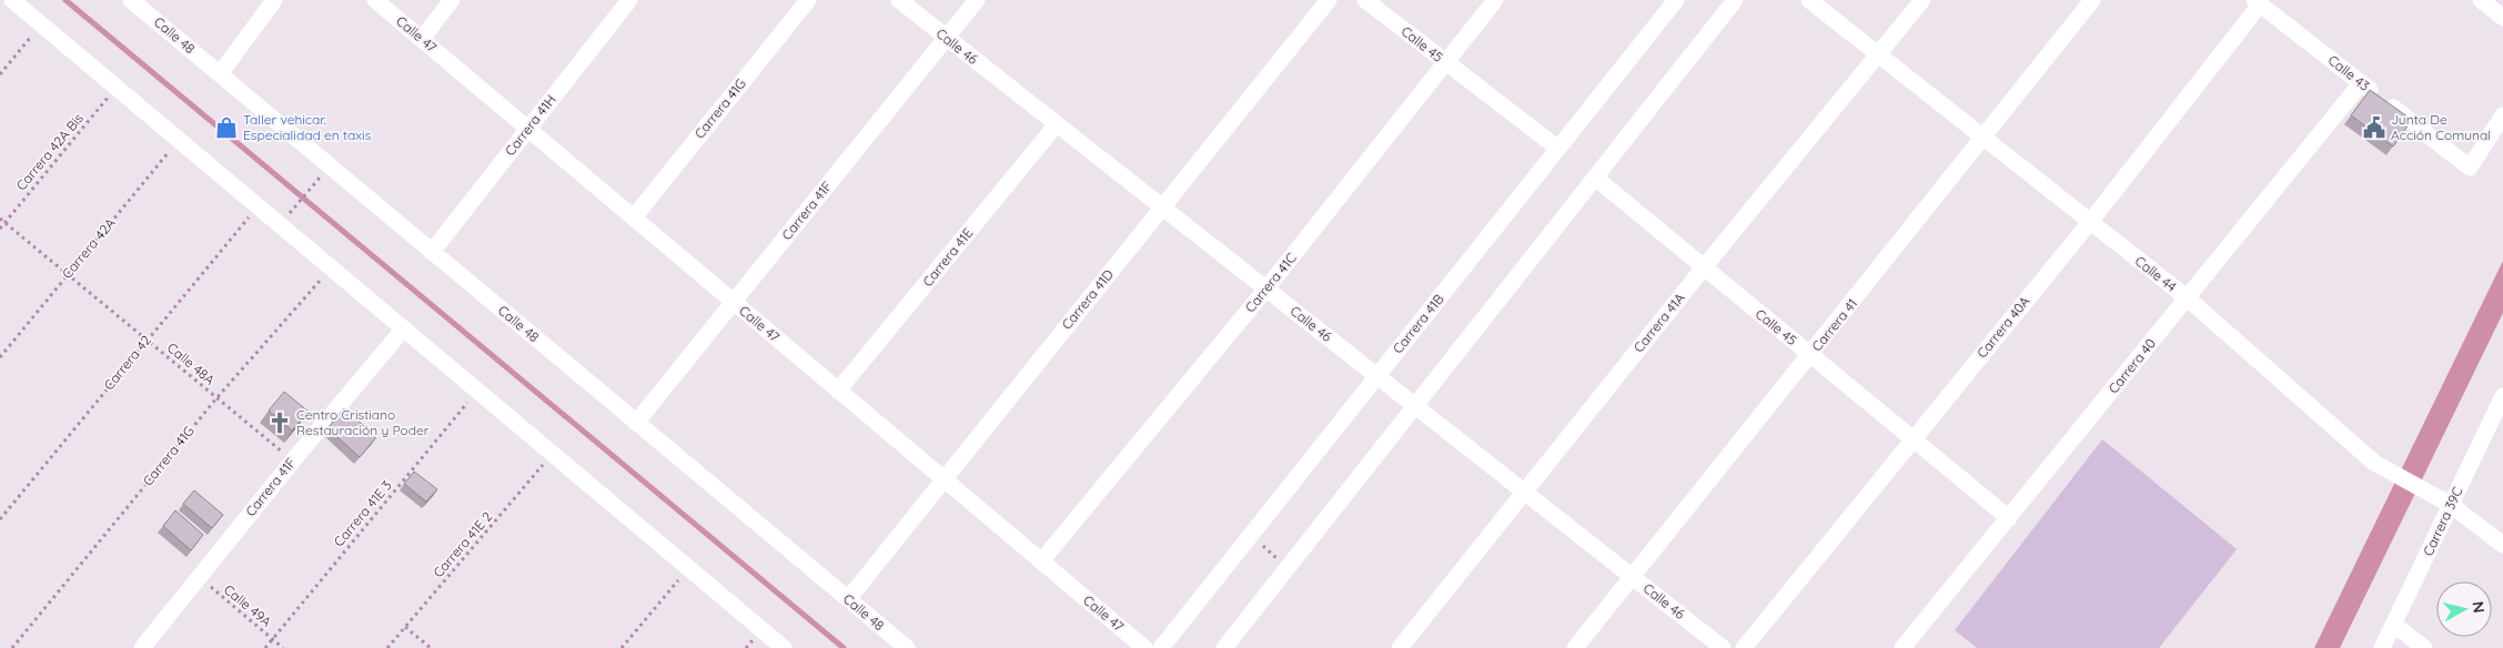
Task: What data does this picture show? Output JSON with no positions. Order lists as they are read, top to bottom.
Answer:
{
  "streets": {
    "street": [
      "Calle 47",
      "Calle 48",
      "Calle 45",
      "Calle 46",
      "Calle 43",
      "Carrera 41G",
      "Carrera 41H",
      "Carrera 41F",
      "Carrera 41E",
      "Calle 44",
      "Carrera 41C",
      "Carrera 41D",
      "Carrera 41A",
      "Carrera 41B",
      "Carrera 41",
      "Carrera 40A",
      "Carrera 40",
      "Carrera 39C"
    ],
    "path": [
      "Carrera 42A Bis",
      "Carrera 42A",
      "Carrera 42",
      "Calle 48A",
      "Carrera 41E 3",
      "Carrera 41E 2",
      "Calle 49A"
    ]
  },
  "crossings": [
    ["Calle 47", "Carrera 41G"],
    ["Calle 47", "Carrera 41H"],
    ["Calle 47", "Carrera 41F"],
    ["Calle 47", "Carrera 41E"],
    ["Calle 47", "Carrera 41C"],
    ["Calle 47", "Carrera 41D"],
    ["Calle 48", "Carrera 41H"],
    ["Calle 48", "Carrera 41F"],
    ["Calle 48", "Carrera 41D"],
    ["Calle 45", "Carrera 41C"],
    ["Calle 45", "Carrera 41A"],
    ["Calle 45", "Carrera 41B"],
    ["Calle 45", "Carrera 41"],
    ["Calle 45", "Carrera 40A"],
    ["Calle 45", "Carrera 40"],
    ["Calle 46", "Carrera 41F"],
    ["Calle 46", "Carrera 41E"],
    ["Calle 46", "Carrera 41C"],
    ["Calle 46", "Carrera 41D"],
    ["Calle 46", "Carrera 41A"],
    ["Calle 46", "Carrera 41B"],
    ["Calle 46", "Carrera 41"],
    ["Calle 43", "Carrera 40A"],
    ["Calle 43", "Carrera 40"],
    ["Carrera 41G", "Calle 48A"],
    ["Carrera 42A Bis", "Calle 48A"],
    ["Carrera 41F", "Calle 48A"],
    ["Carrera 41F", "Calle 49A"],
    ["Carrera 42A", "Calle 48A"],
    ["Calle 44", "Carrera 41A"],
    ["Calle 44", "Carrera 41"],
    ["Calle 44", "Carrera 40A"],
    ["Calle 44", "Carrera 40"],
    ["Calle 44", "Carrera 39C"],
    ["Carrera 42", "Calle 48A"],
    ["Carrera 41E 3", "Calle 49A"]
  ],
  "places": {
    "shop": ["Taller vehicar. Especialidad en taxis"],
    "public building": ["Junta De Acción Comunal"],
    "church": ["Centro Cristiano Restauración y Poder"]
  },
  "north": "right"
}
